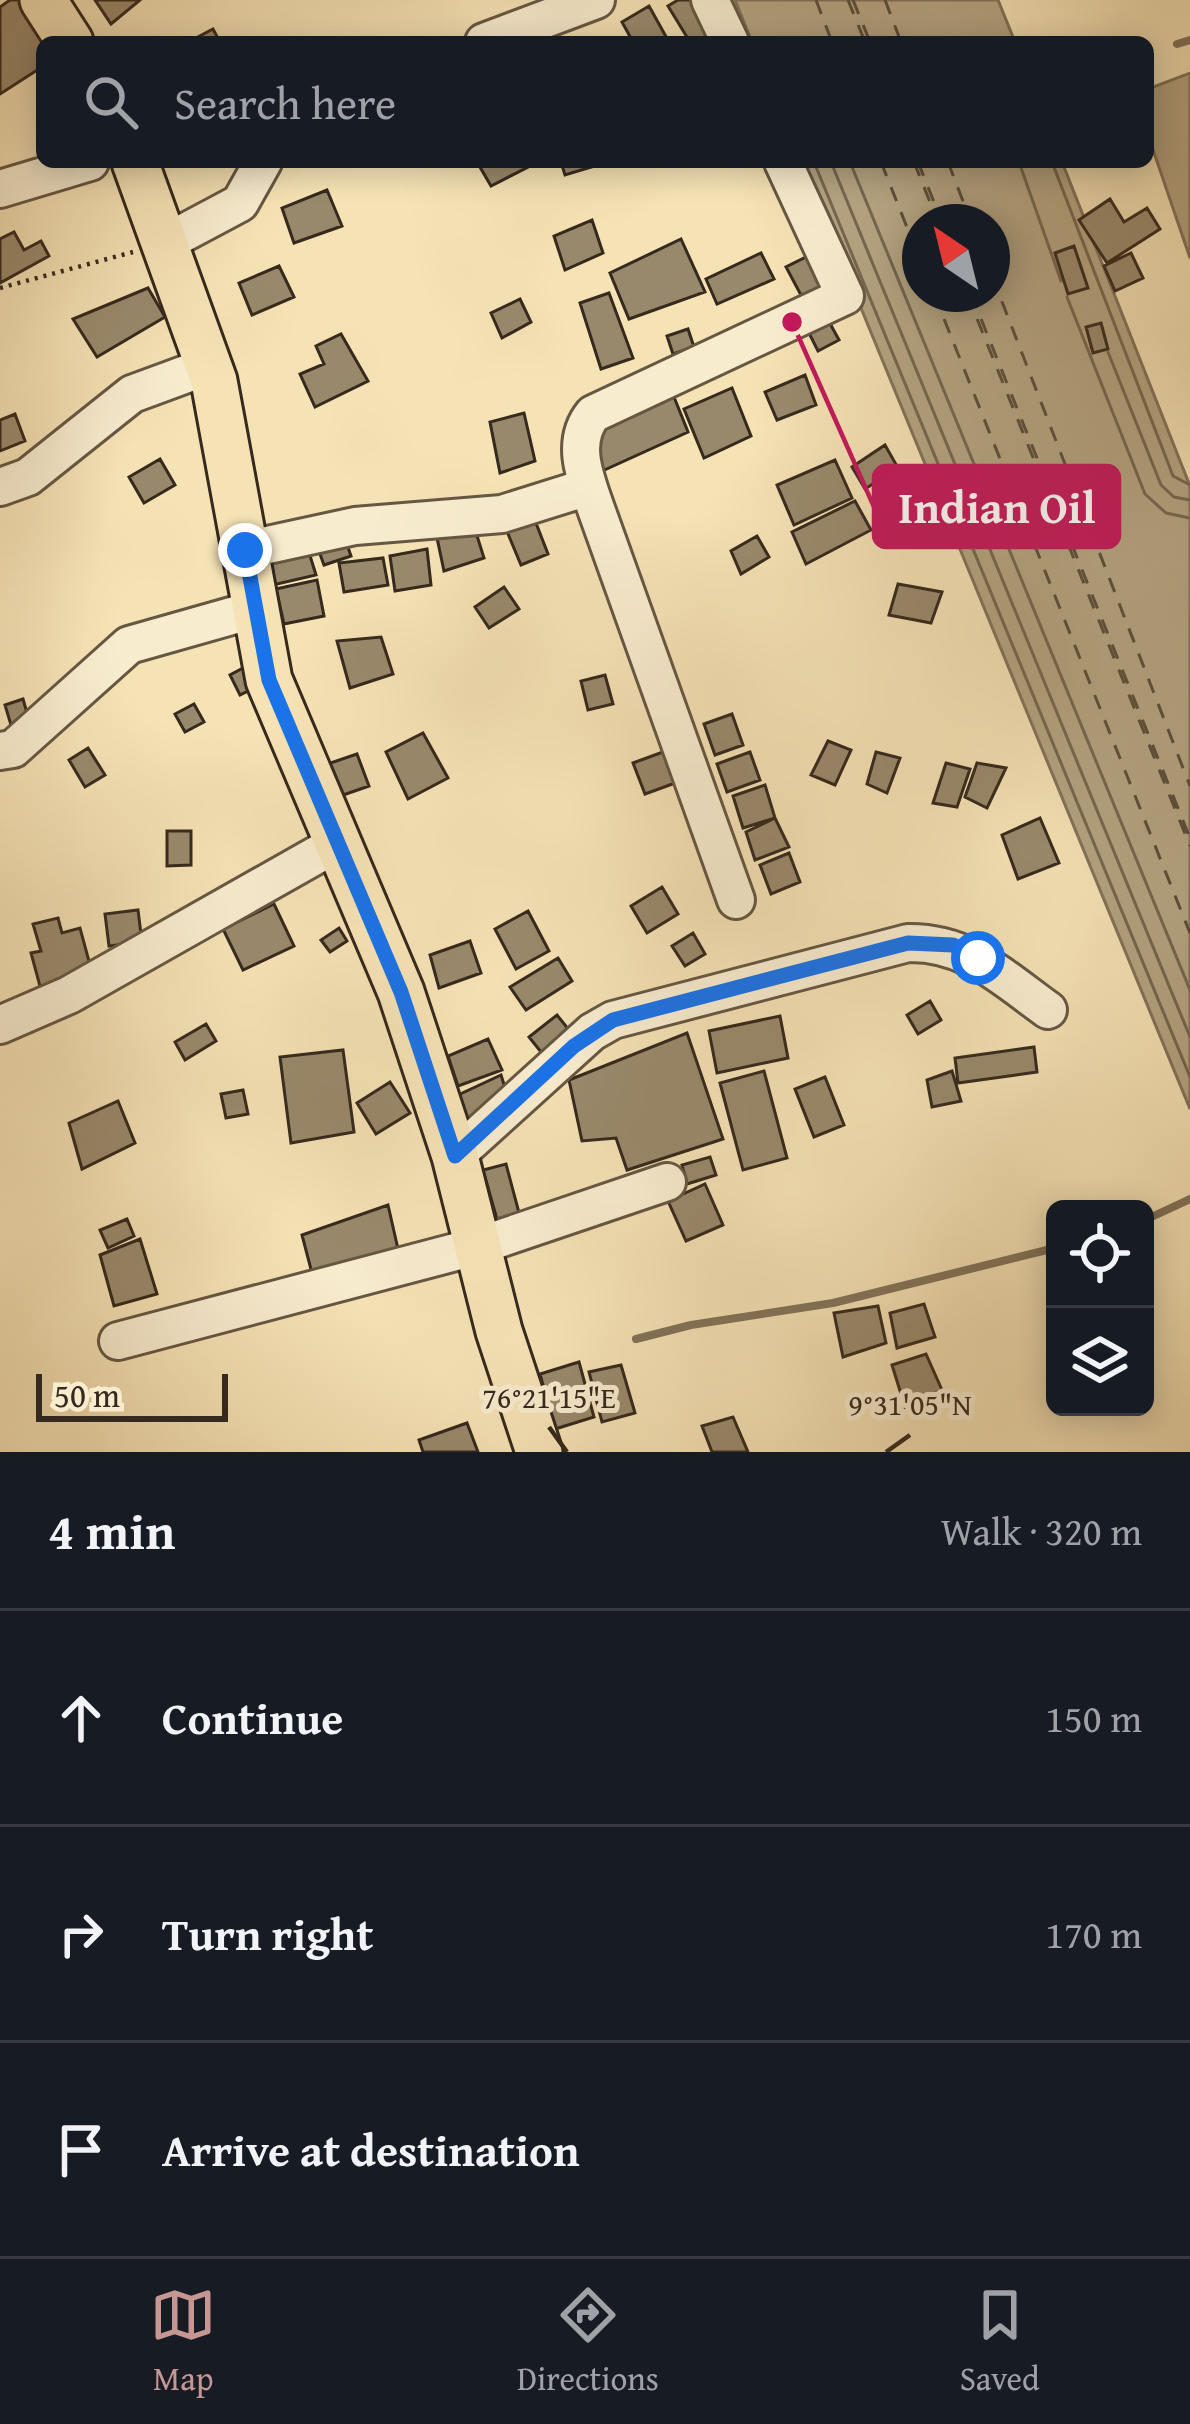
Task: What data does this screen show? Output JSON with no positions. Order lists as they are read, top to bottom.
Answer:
{
  "places": ["Indian Oil"],
  "scale_bar": "50 m",
  "north": "top left",
  "page": {
    "search": "Search here",
    "scale": "50 m",
    "heading": ["4 min", "Walk · 320 m"],
    "list": [
      ["Continue", "150 m"],
      ["Turn right", "170 m"],
      "Arrive at destination"
    ],
    "nav": ["Map", "Directions", "Saved"]
  },
  "coordinates": ["76°21'15\"E", "9°31'05\"N"]
}
